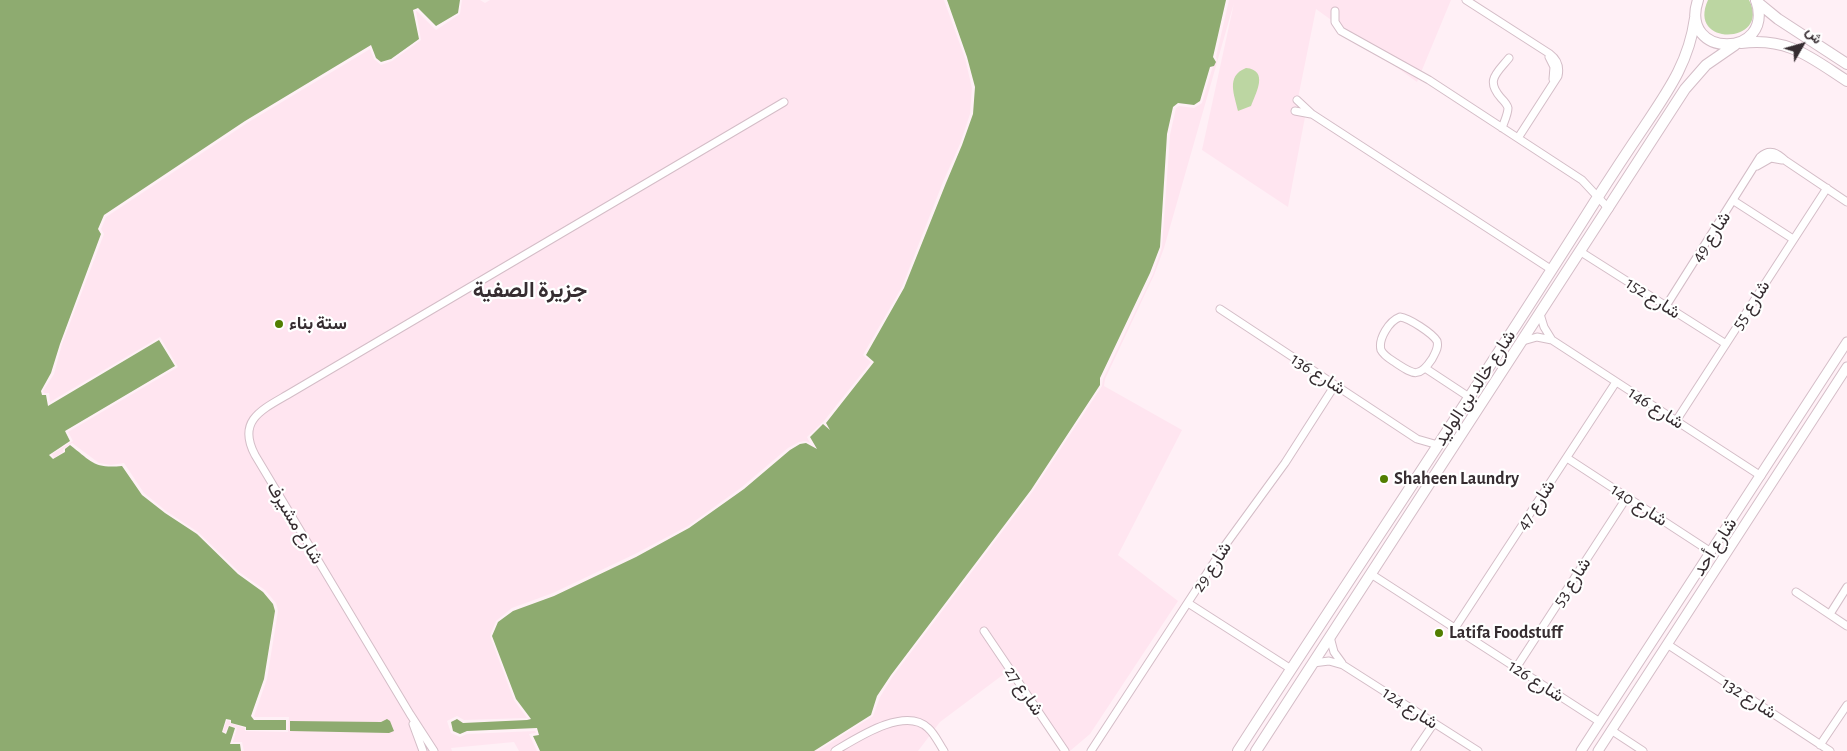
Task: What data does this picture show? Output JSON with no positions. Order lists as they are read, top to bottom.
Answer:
{
  "streets": {
    "main road": ["شارع خالد بن الوليد"],
    "street": [
      "شارع 49",
      "شارع 152",
      "شارع 55",
      "شارع 136",
      "شارع 146",
      "شارع 47",
      "شارع 140",
      "شارع مشيرف",
      "شارع أحد",
      "شارع 29",
      "شارع 53",
      "شارع 126",
      "شارع 27",
      "شارع 132",
      "شارع 124"
    ]
  },
  "crossings": [
    ["شارع 49", "شارع 152"],
    ["شارع 49", "شارع 55"],
    ["شارع 152", "شارع 55"],
    ["شارع 152", "شارع خالد بن الوليد"],
    ["شارع 55", "شارع 146"],
    ["شارع 136", "شارع خالد بن الوليد"],
    ["شارع 136", "شارع 29"],
    ["شارع خالد بن الوليد", "شارع 126"],
    ["شارع خالد بن الوليد", "شارع 124"],
    ["شارع 146", "شارع 47"],
    ["شارع 146", "شارع أحد"],
    ["شارع 47", "شارع 140"],
    ["شارع 47", "شارع 126"],
    ["شارع 140", "شارع أحد"],
    ["شارع 140", "شارع 53"],
    ["شارع أحد", "شارع 126"],
    ["شارع أحد", "شارع 132"],
    ["شارع 53", "شارع 126"]
  ],
  "districts": ["جزيرة الصفية"],
  "places": ["ستة بناء", "Shaheen Laundry", "Latifa Foodstuff"],
  "north": "top right"
}
